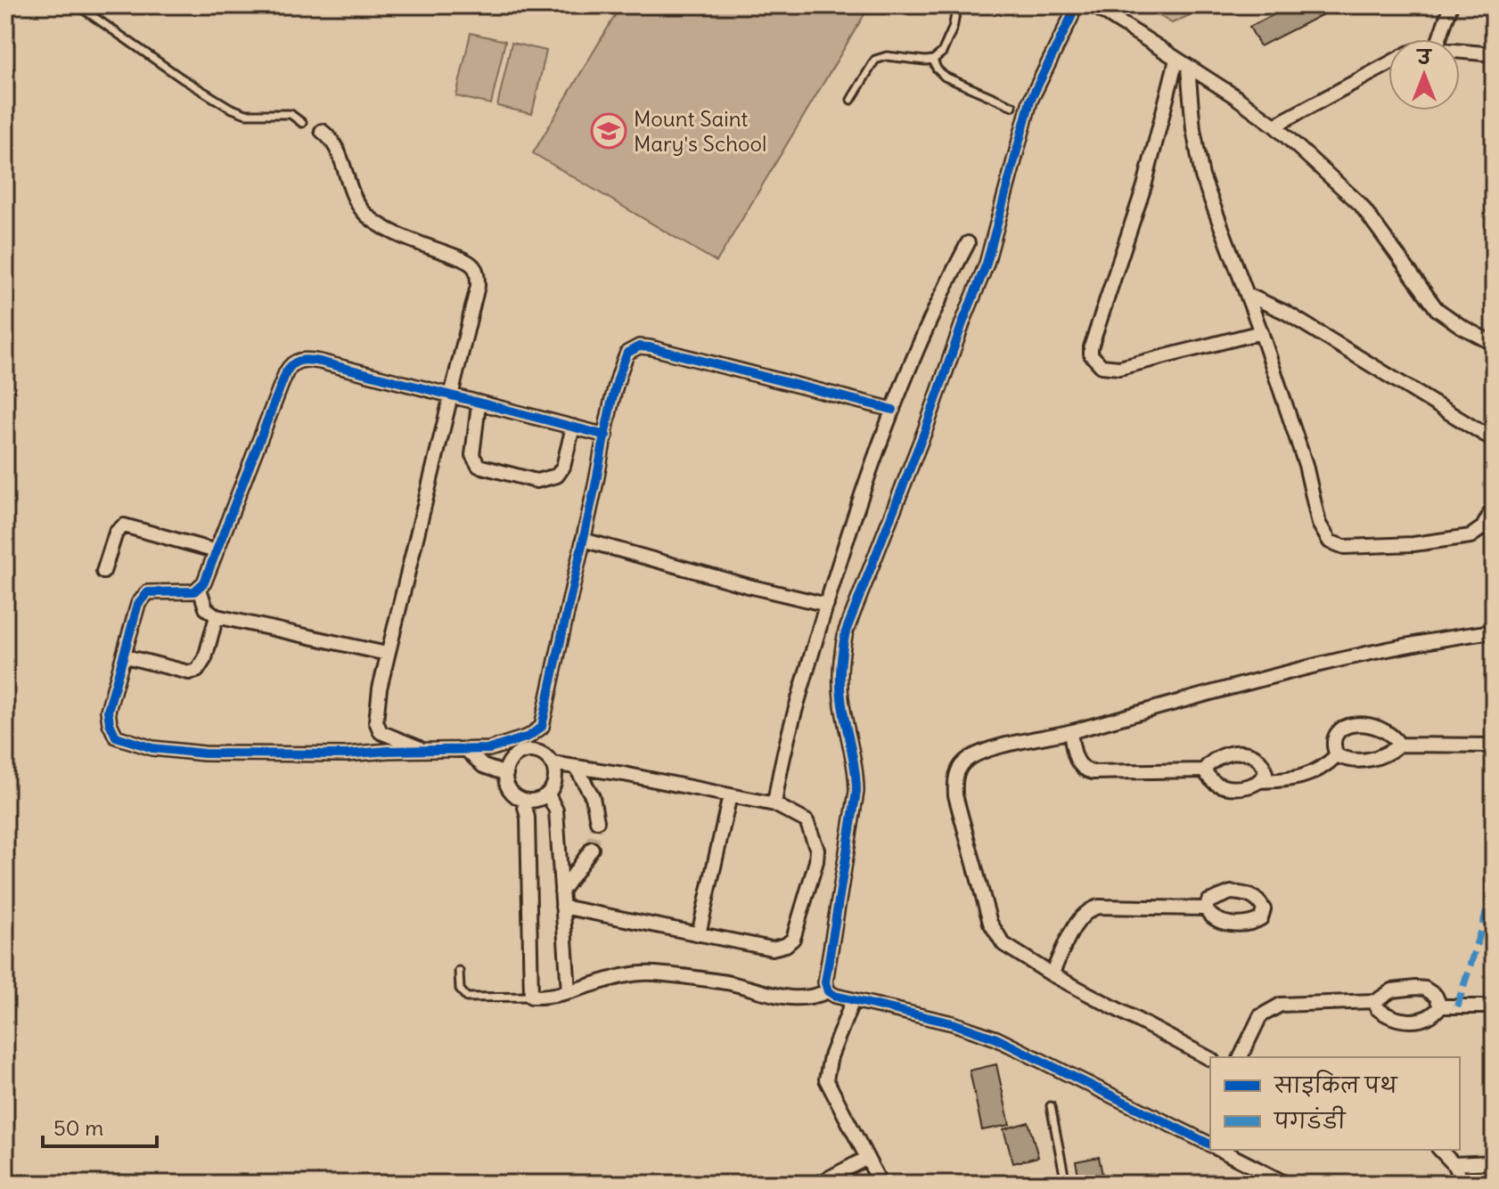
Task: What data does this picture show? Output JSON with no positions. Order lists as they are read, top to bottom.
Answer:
{
  "places": {
    "school or university": ["Mount Saint Mary's School"]
  },
  "legend": ["साइकिल पथ", "पगडंडी"],
  "scale_bar": "50 m",
  "north": "top"
}
